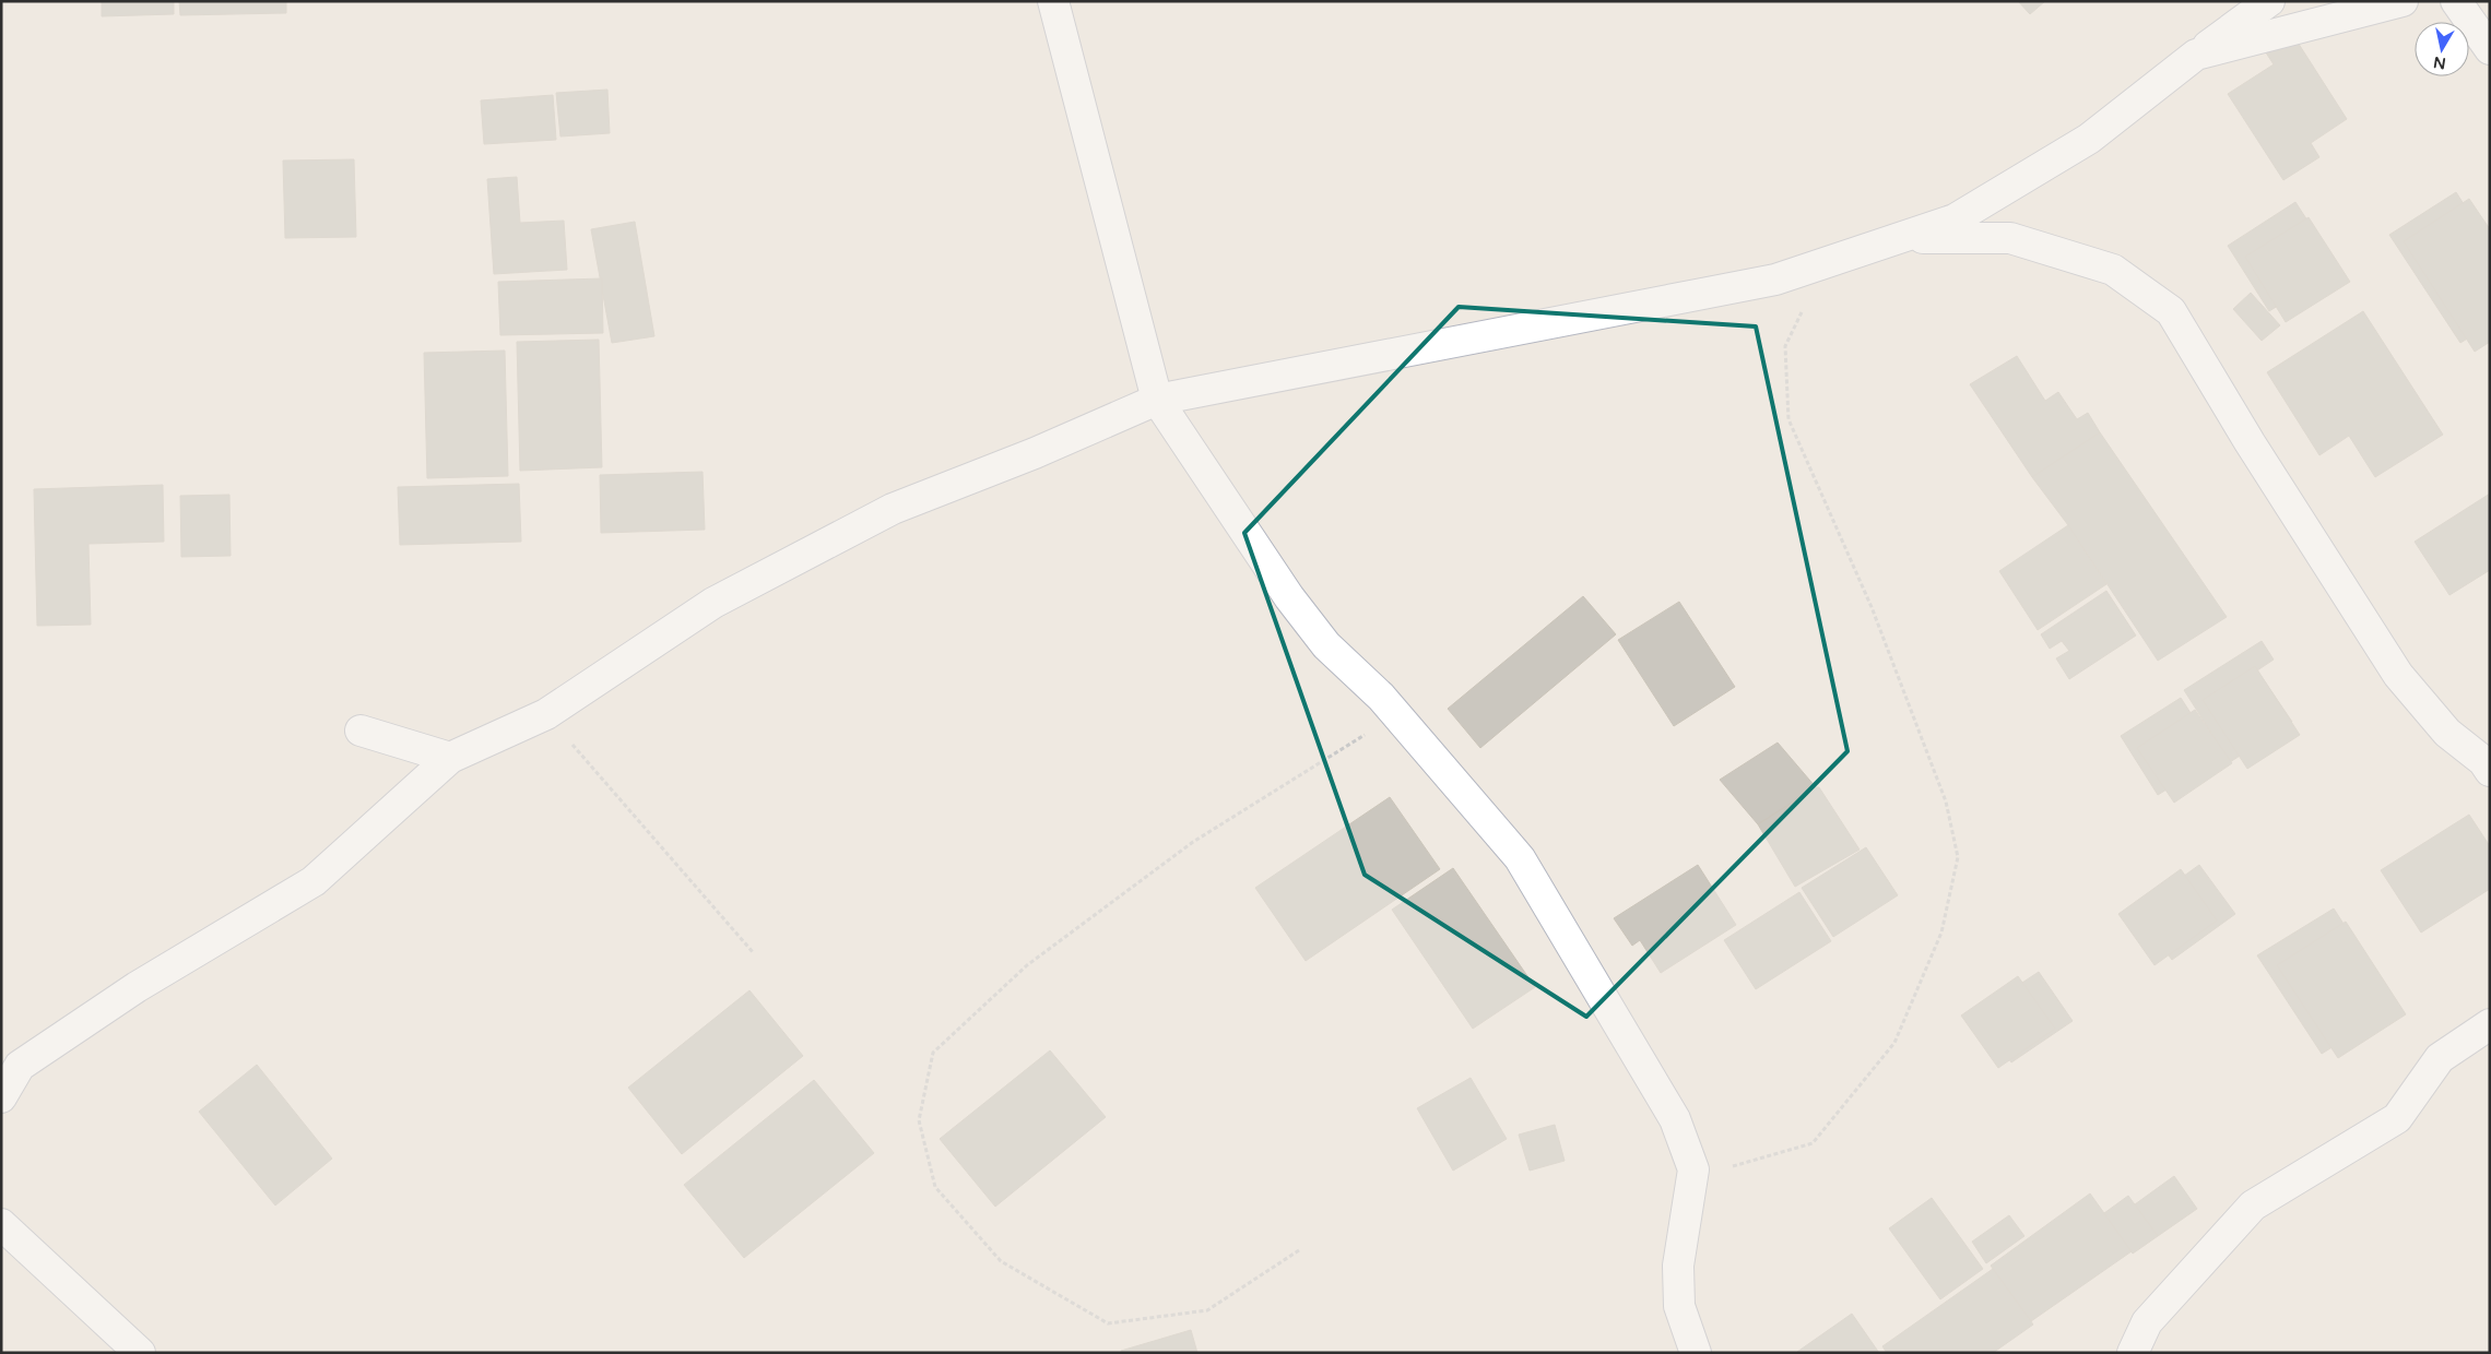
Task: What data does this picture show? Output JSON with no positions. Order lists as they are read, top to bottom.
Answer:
{
  "north": "bottom"
}
